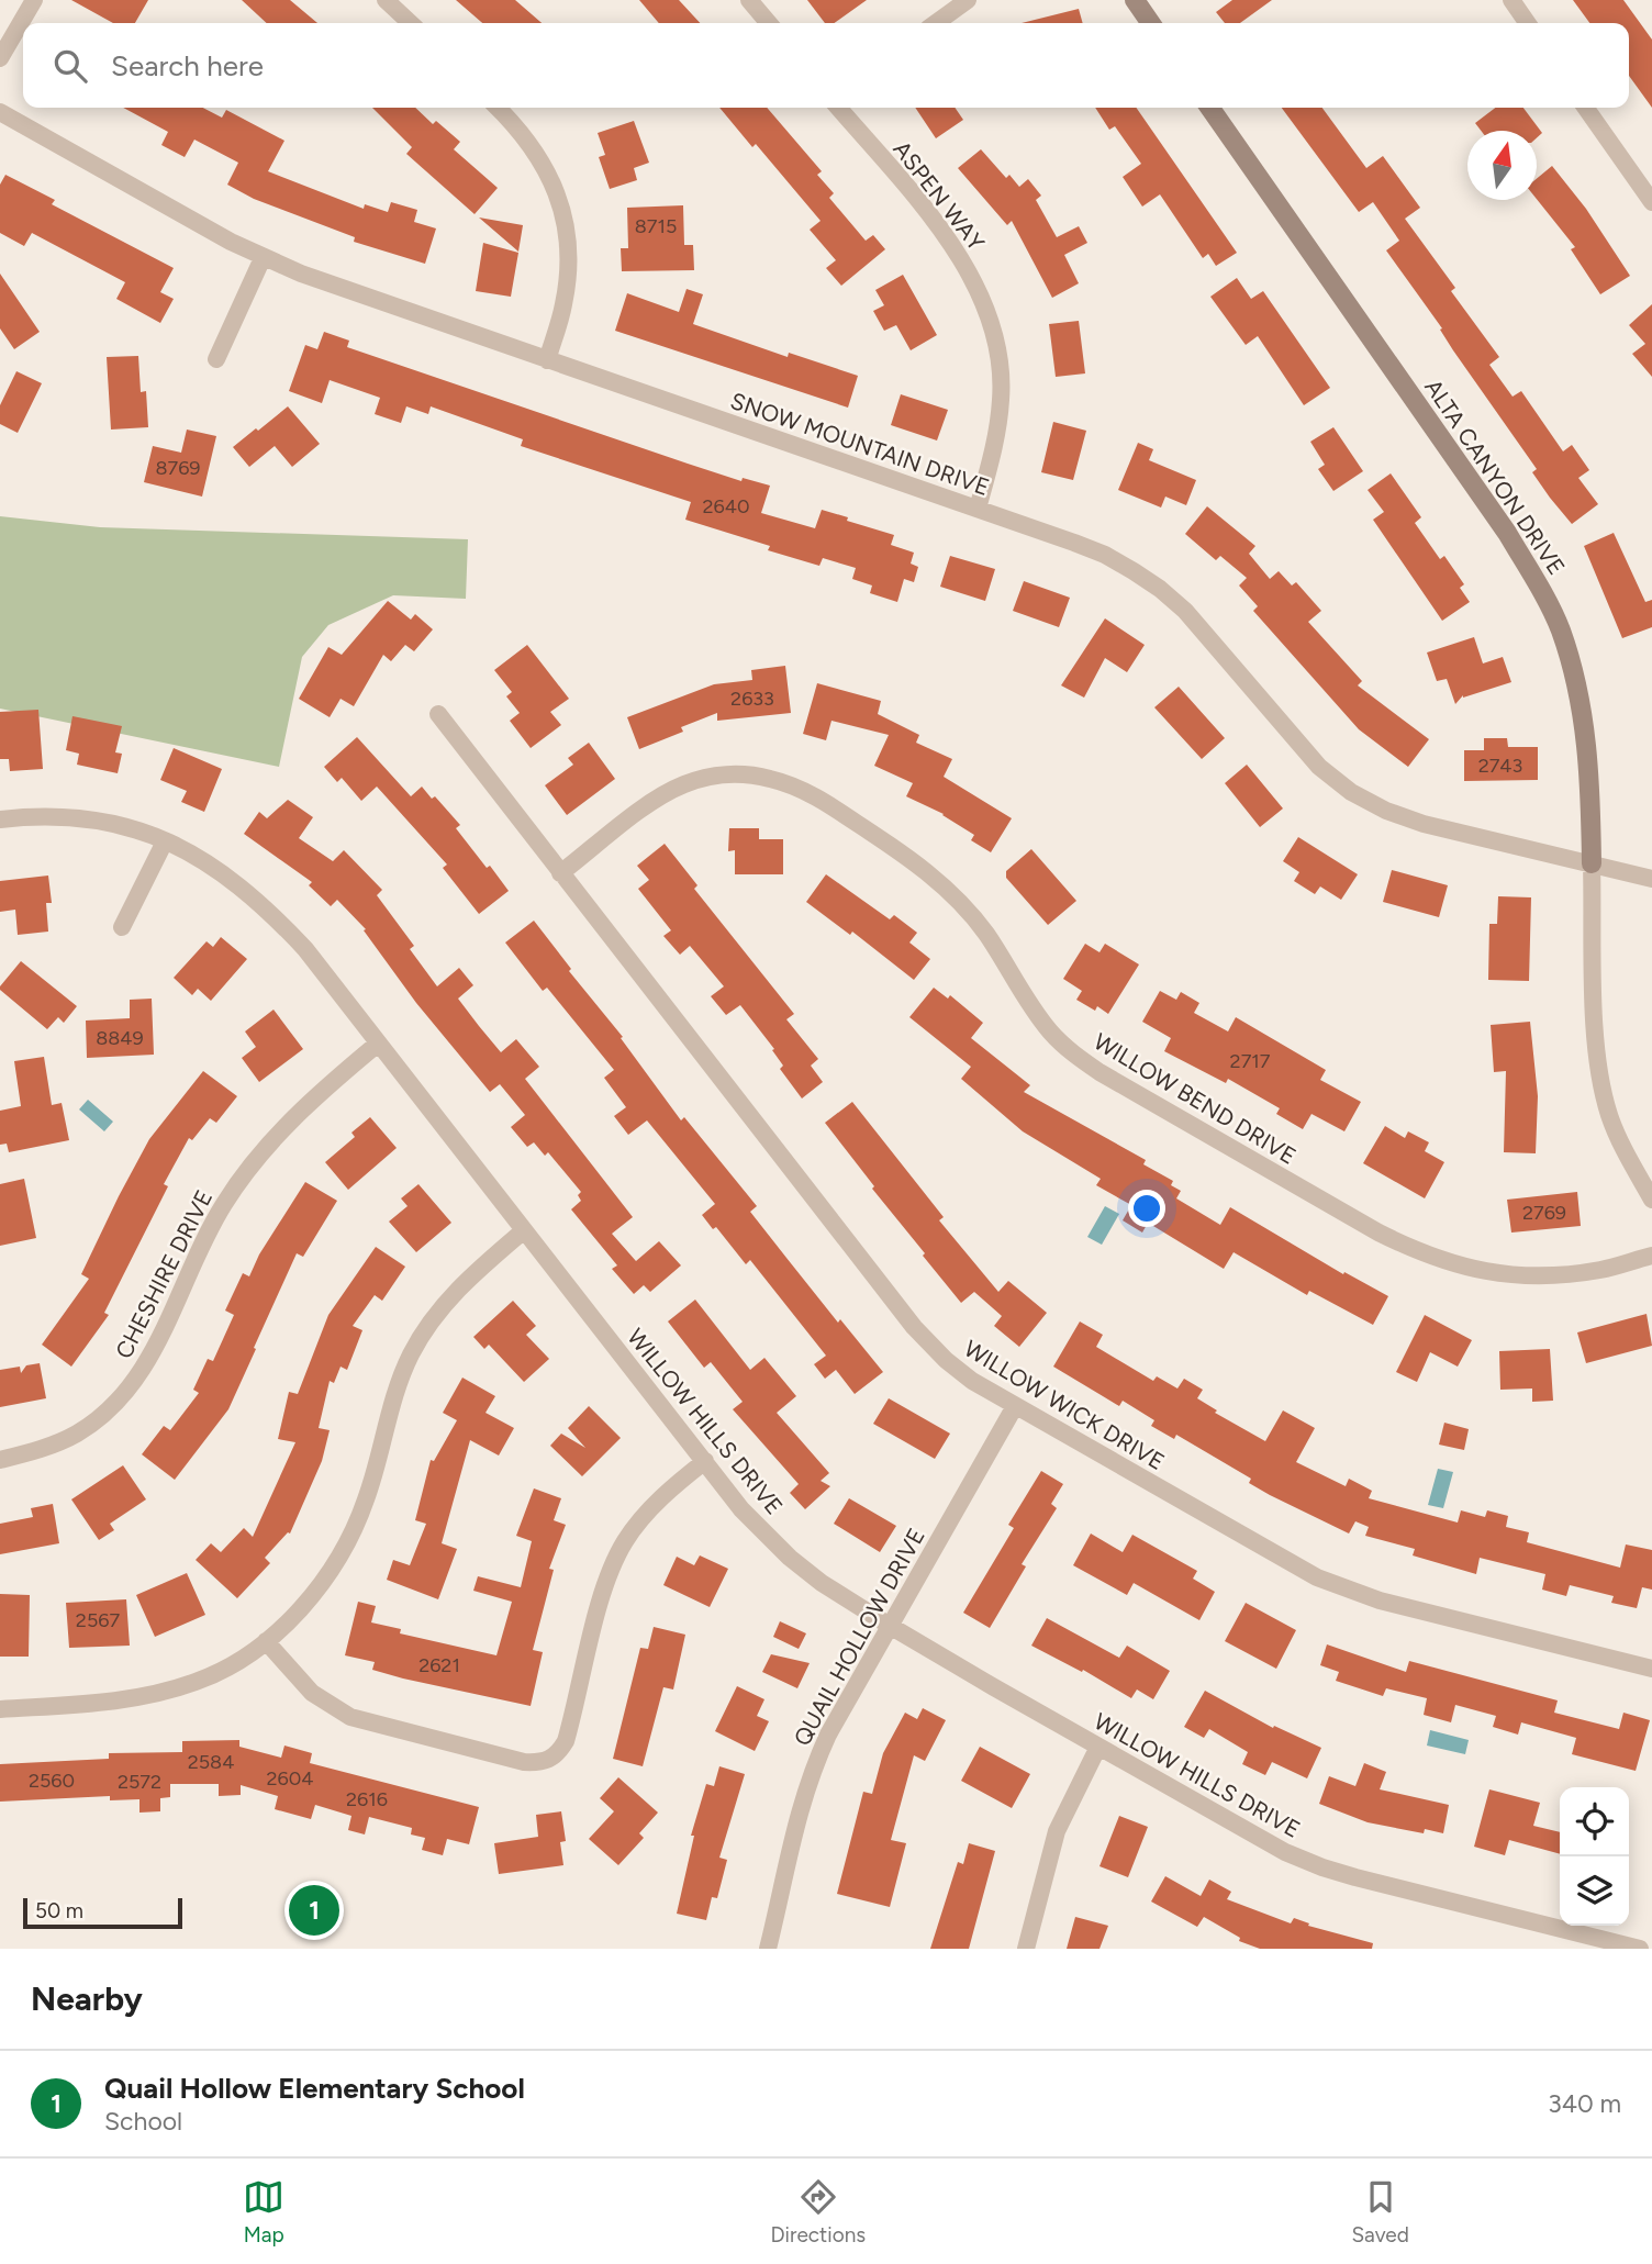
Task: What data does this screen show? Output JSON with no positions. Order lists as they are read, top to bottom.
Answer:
{
  "streets": {
    "street": [
      "ASPEN WAY",
      "SNOW MOUNTAIN DRIVE",
      "ALTA CANYON DRIVE",
      "WILLOW BEND DRIVE",
      "CHESHIRE DRIVE",
      "WILLOW WICK DRIVE",
      "WILLOW HILLS DRIVE",
      "QUAIL HOLLOW DRIVE"
    ]
  },
  "crossings": [
    ["ASPEN WAY", "SNOW MOUNTAIN DRIVE"],
    ["SNOW MOUNTAIN DRIVE", "ALTA CANYON DRIVE"],
    ["WILLOW BEND DRIVE", "WILLOW WICK DRIVE"],
    ["CHESHIRE DRIVE", "WILLOW HILLS DRIVE"],
    ["WILLOW WICK DRIVE", "QUAIL HOLLOW DRIVE"],
    ["WILLOW HILLS DRIVE", "QUAIL HOLLOW DRIVE"]
  ],
  "house_numbers": [
    "8715",
    "8769",
    "2640",
    "2633",
    "2743",
    "8849",
    "2717",
    "2769",
    "2567",
    "2621",
    "2584",
    "2604",
    "2560",
    "2572",
    "2616"
  ],
  "scale_bar": "50 m",
  "north": "top",
  "page": {
    "search": "Search here",
    "pins": "1",
    "scale": "50 m",
    "heading": "Nearby",
    "list": [
      {
        "mark": "1",
        "name": "Quail Hollow Elementary School",
        "note": "School",
        "value": "340 m"
      }
    ],
    "nav": ["Map", "Directions", "Saved"]
  }
}
